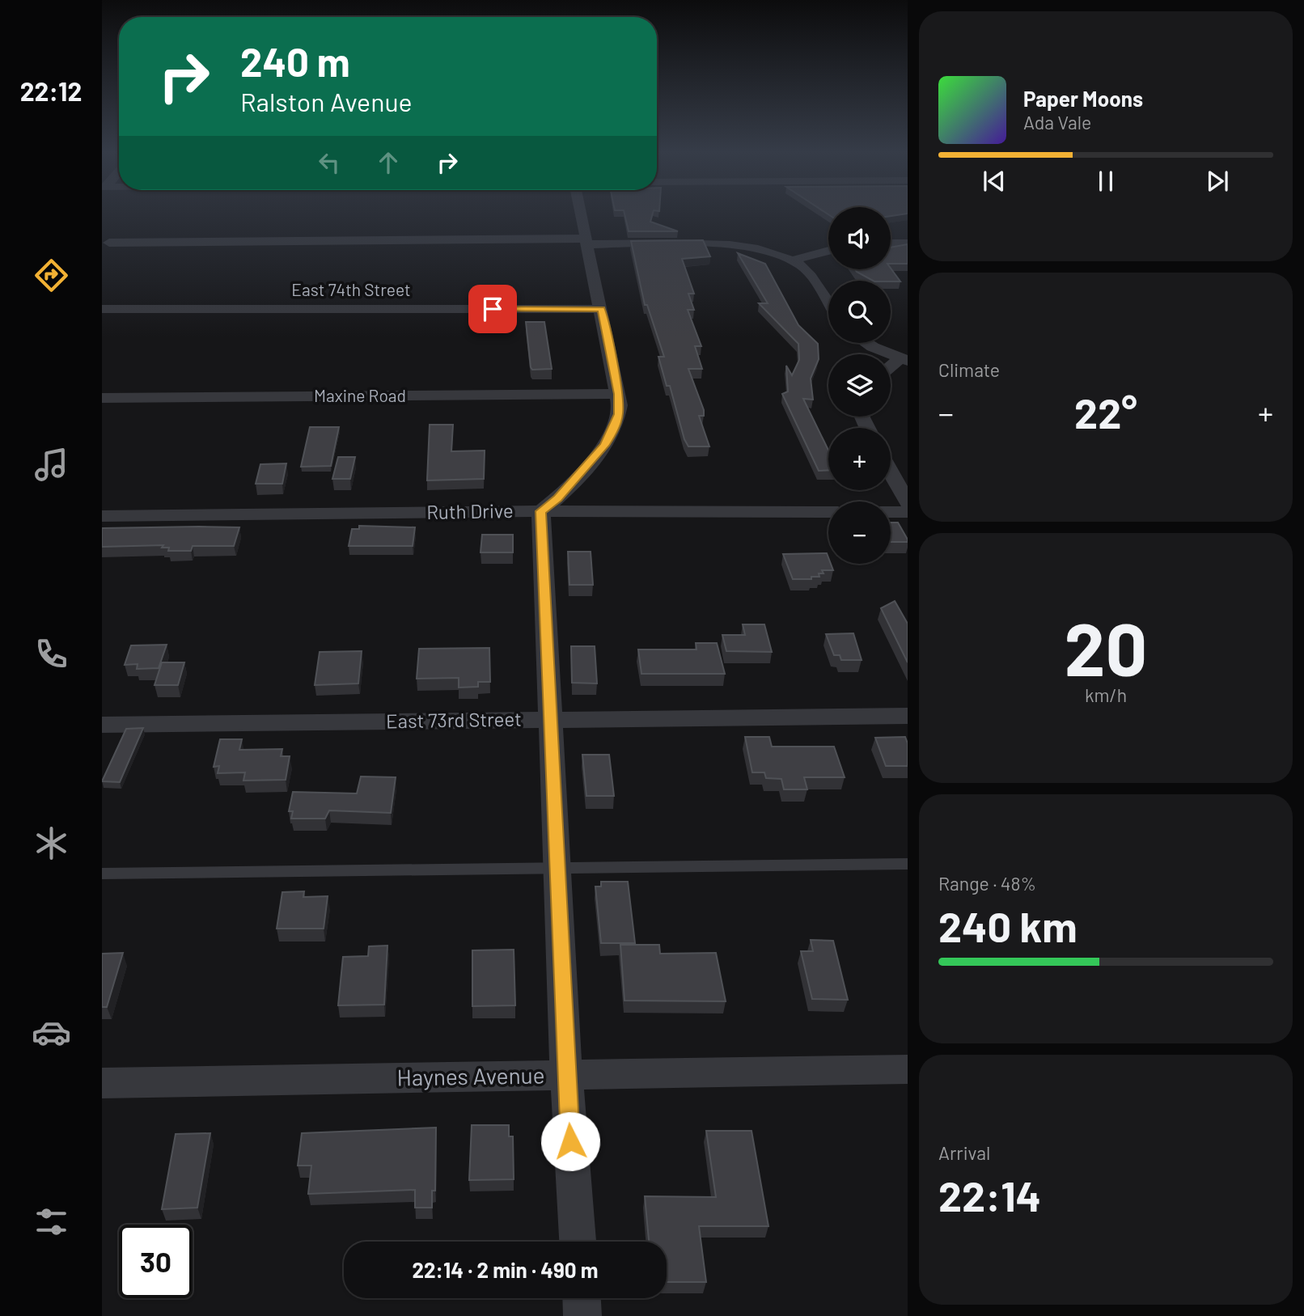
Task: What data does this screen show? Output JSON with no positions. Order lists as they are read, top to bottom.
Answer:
{
  "streets": {
    "street": [
      "East 74th Street",
      "Maxine Road",
      "Ruth Drive",
      "East 73rd Street",
      "Haynes Avenue"
    ]
  },
  "page": {
    "tabs": "22:12",
    "turn": ["240 m", "Ralston Avenue"],
    "song": ["Paper Moons", "Ada Vale"],
    "map_buttons": ["+", "−"],
    "tile": [
      "Climate",
      ["20", "km/h"],
      ["Range · 48%", "240 km"],
      ["Arrival", "22:14"]
    ],
    "heat": ["−", "22°", "+"],
    "limit": "30",
    "trip": "22:14 · 2 min · 490 m"
  }
}
